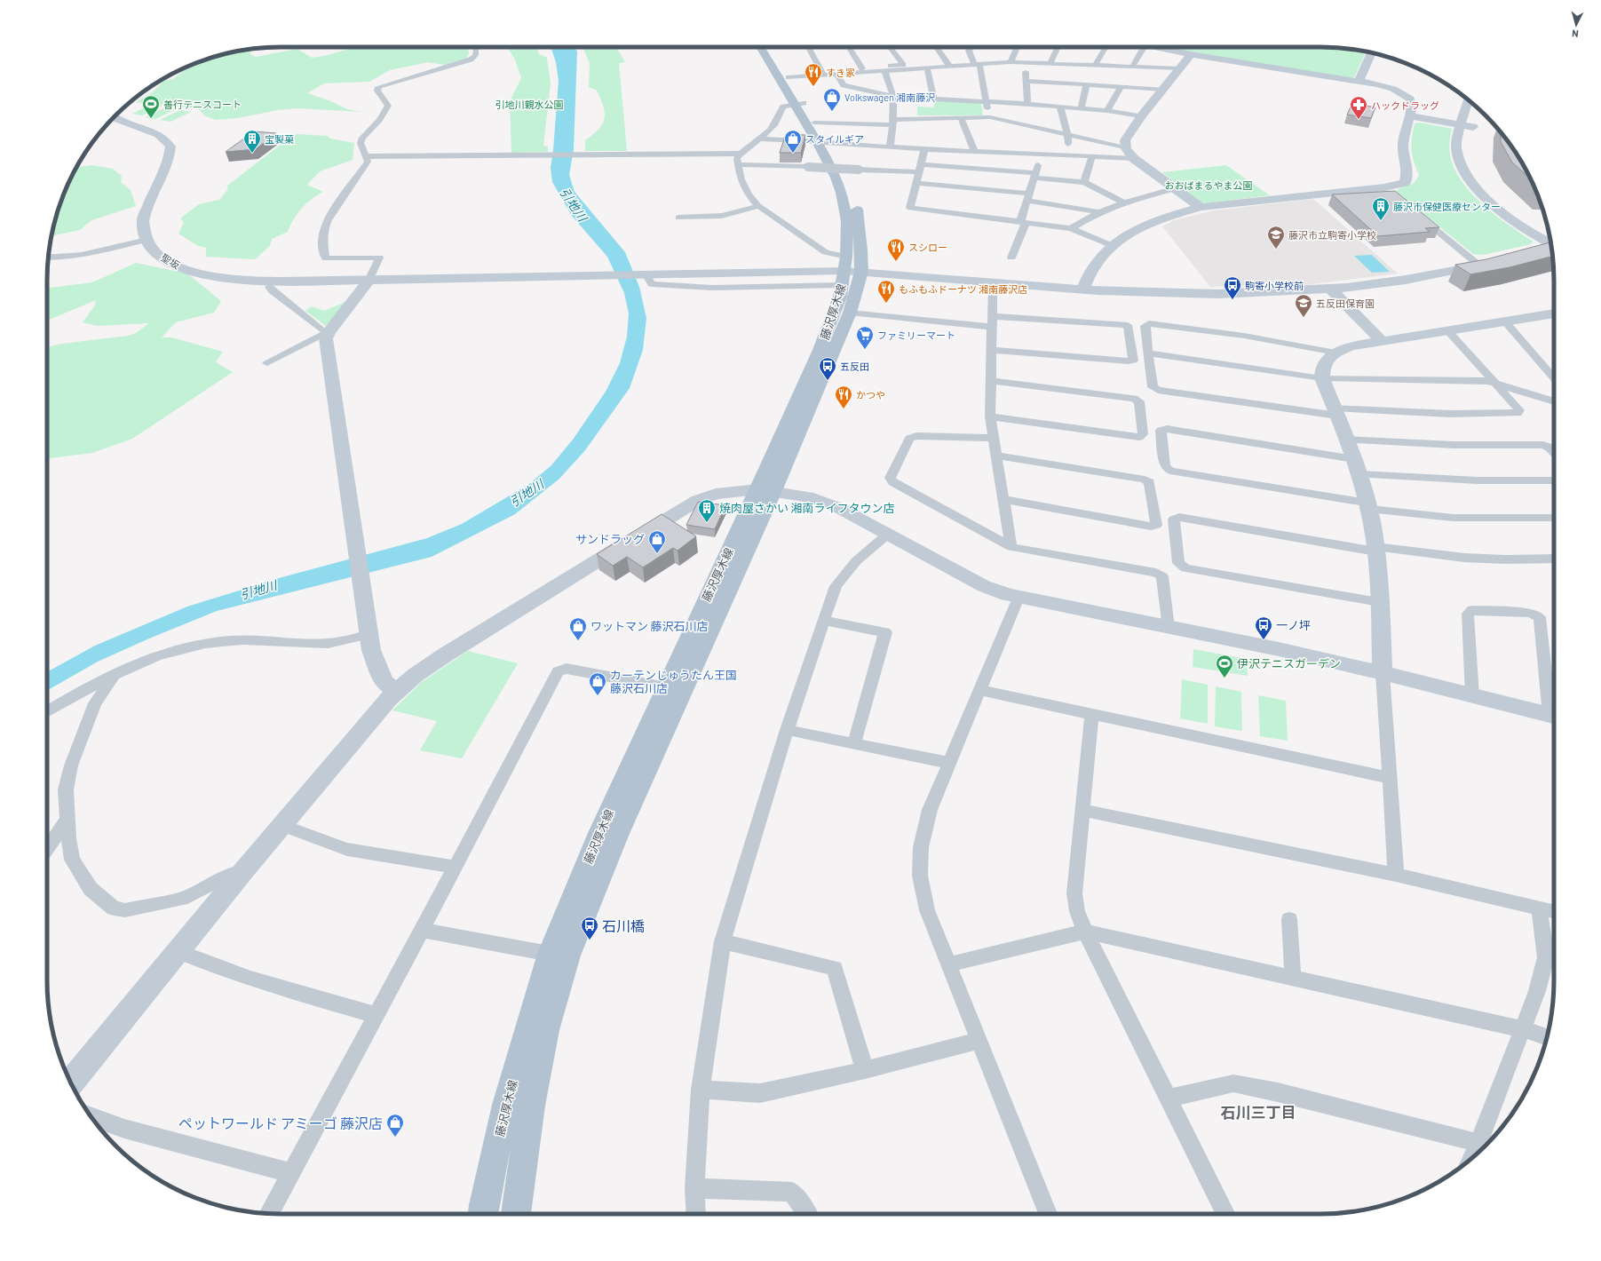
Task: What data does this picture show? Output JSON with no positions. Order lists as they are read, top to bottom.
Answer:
{
  "streets": {
    "main road": ["藤沢厚木線"],
    "street": ["聖坂"]
  },
  "crossings": [
    ["聖坂", "藤沢厚木線"]
  ],
  "districts": ["石川三丁目"],
  "water": ["引地川"],
  "parks": ["引地川親水公園", "おおばまるやま公園"],
  "places": {
    "restaurant": [
      "すき家",
      "スシロー",
      "もふもふドーナツ 湘南藤沢店",
      "かつや"
    ],
    "shop": [
      "Volkswagen 湘南藤沢",
      "スタイルギア",
      "サンドラッグ",
      "ワットマン 藤沢石川店",
      "カーテンじゅうたん王国 藤沢石川店",
      "ペットワールド アミーゴ 藤沢店"
    ],
    "sports": ["善行テニスコート", "伊沢テニスガーデン"],
    "pharmacy": ["ハックドラッグ"],
    "building": ["宝製菓", "藤沢市保健医療センター", "焼肉屋さかい 湘南ライフタウン店"],
    "school or university": ["藤沢市立駒寄小学校", "五反田保育園"],
    "bus stop": [
      "駒寄小学校前",
      "五反田",
      "一ノ坪",
      "石川橋"
    ],
    "supermarket": ["ファミリーマート"]
  },
  "north": "bottom"
}
